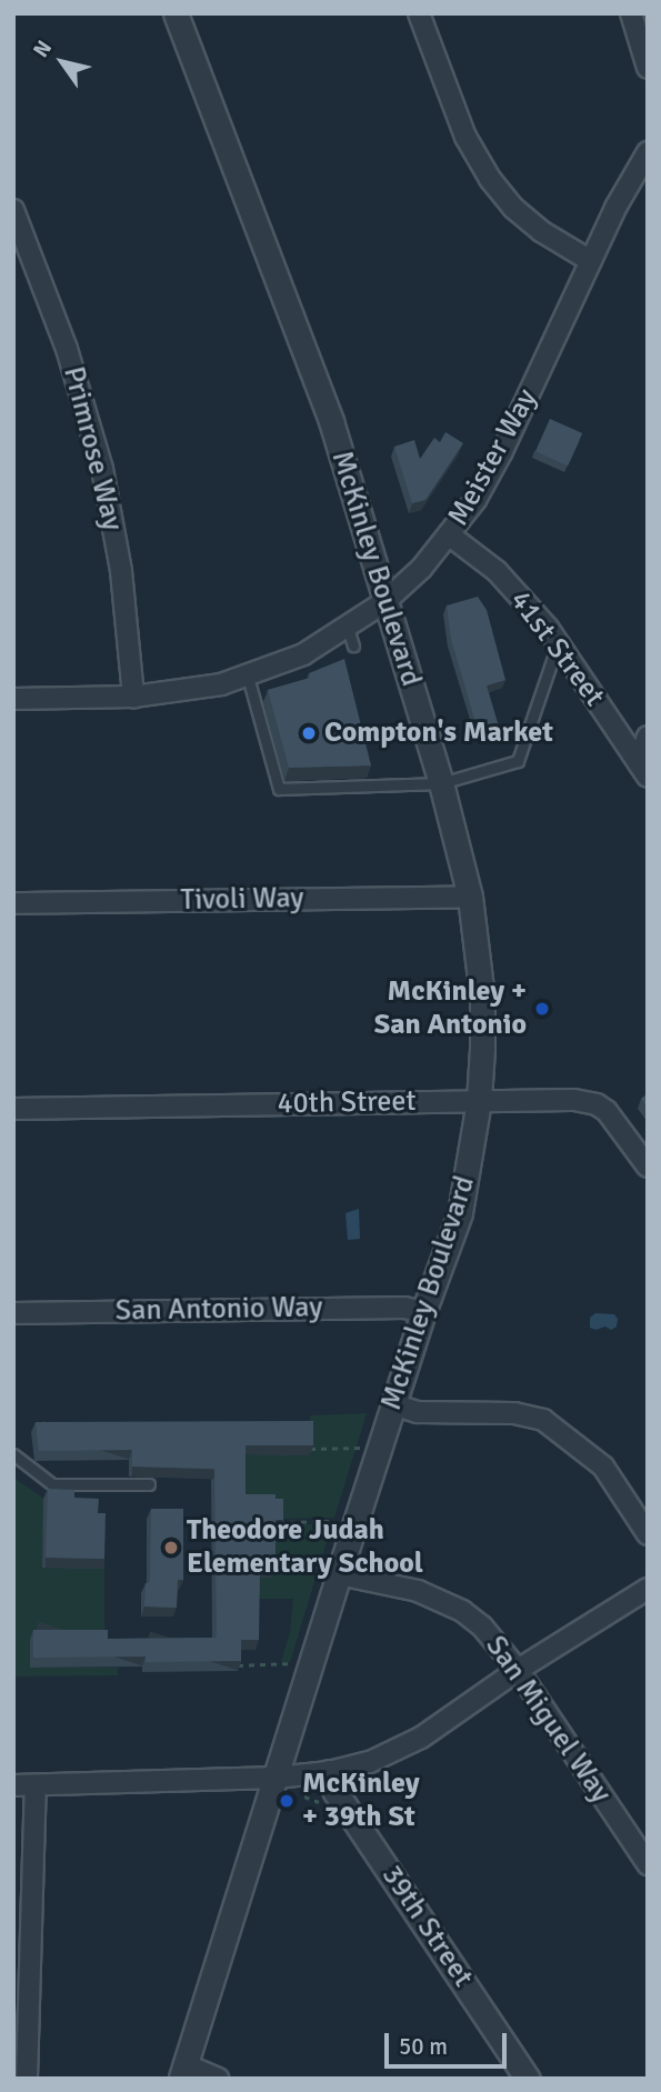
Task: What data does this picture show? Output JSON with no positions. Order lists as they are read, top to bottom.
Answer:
{
  "streets": {
    "street": [
      "Primrose Way",
      "Meister Way",
      "McKinley Boulevard",
      "41st Street",
      "Tivoli Way",
      "40th Street",
      "San Antonio Way",
      "San Miguel Way",
      "39th Street"
    ]
  },
  "crossings": [
    ["Primrose Way", "Meister Way"],
    ["Meister Way", "McKinley Boulevard"],
    ["Meister Way", "41st Street"],
    ["McKinley Boulevard", "Tivoli Way"],
    ["McKinley Boulevard", "40th Street"],
    ["McKinley Boulevard", "San Antonio Way"],
    ["McKinley Boulevard", "San Miguel Way"]
  ],
  "places": [
    "Compton's Market",
    "McKinley + San Antonio",
    "Theodore Judah Elementary School",
    "McKinley + 39th St"
  ],
  "scale_bar": "50 m",
  "north": "top left"
}
